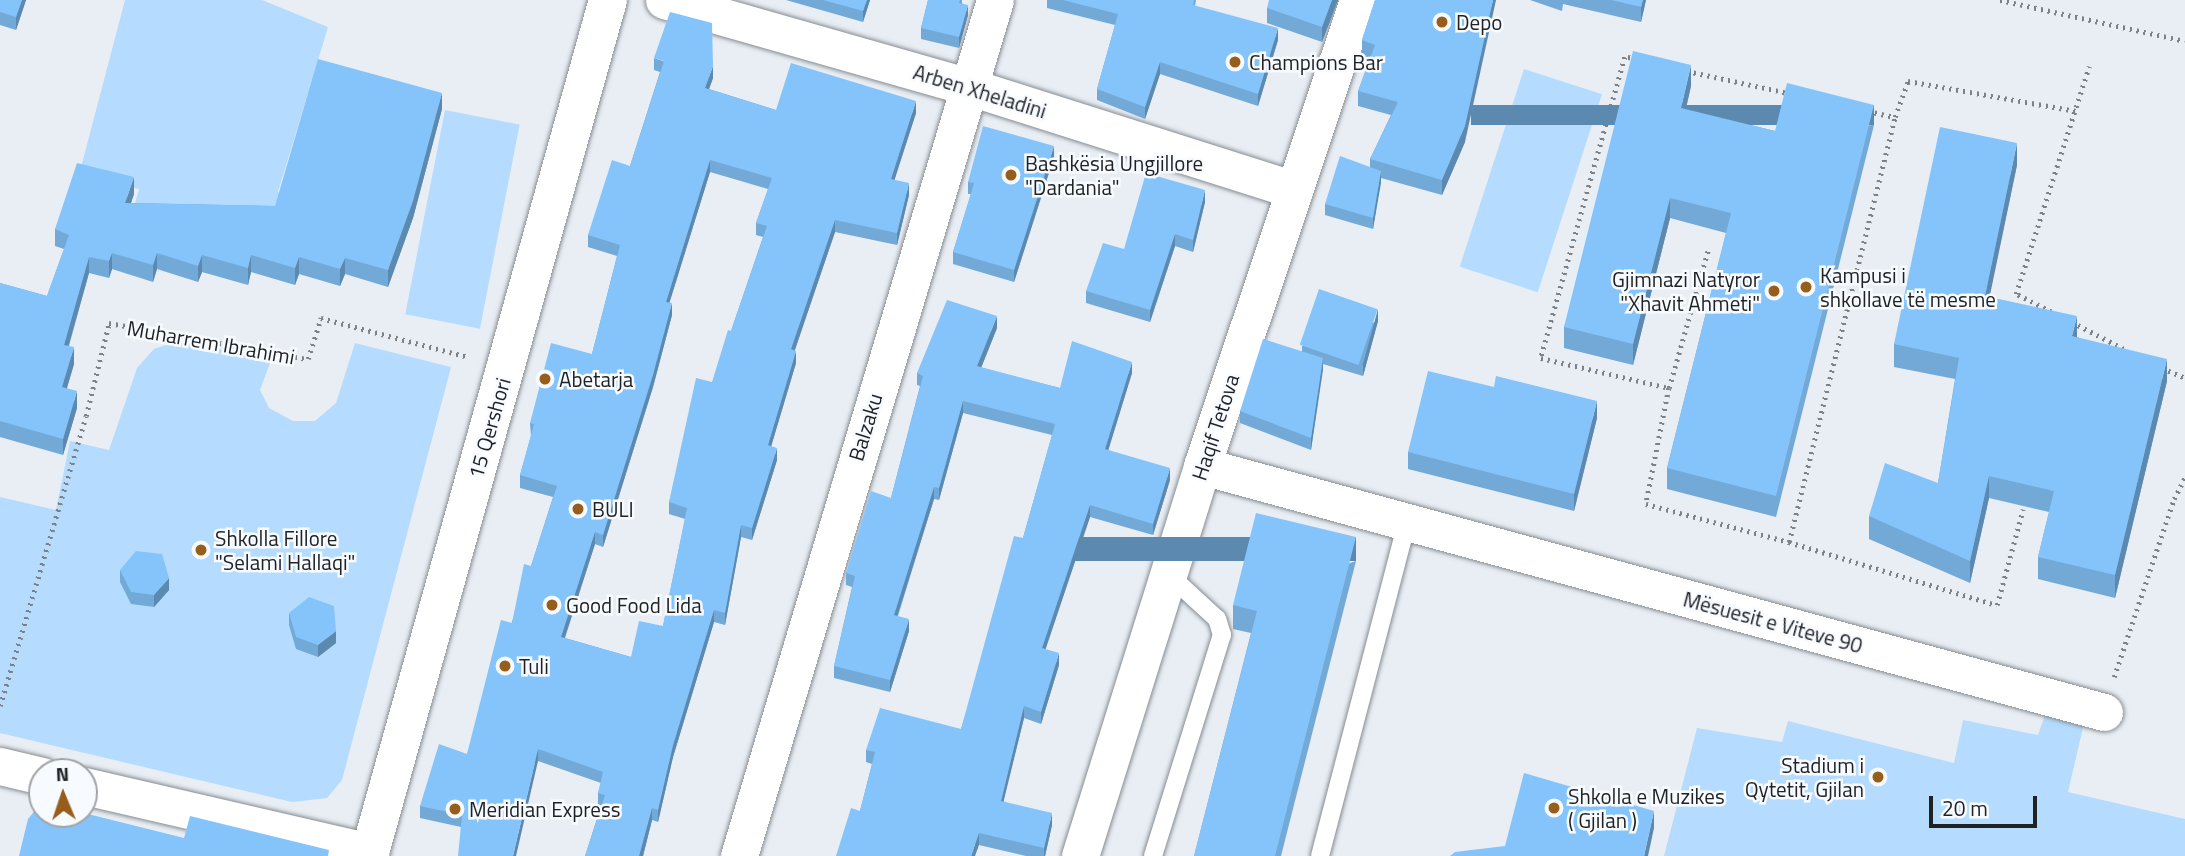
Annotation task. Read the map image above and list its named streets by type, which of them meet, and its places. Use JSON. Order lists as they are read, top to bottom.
{
  "streets": {
    "street": [
      "Arben Xheladini",
      "Balzaku",
      "Haqif Tetova",
      "15 Qershori",
      "Mësuesit e Viteve 90"
    ],
    "path": ["Muharrem Ibrahimi"]
  },
  "crossings": [
    ["Arben Xheladini", "Balzaku"],
    ["Arben Xheladini", "Haqif Tetova"],
    ["Muharrem Ibrahimi", "15 Qershori"],
    ["Haqif Tetova", "Mësuesit e Viteve 90"]
  ],
  "places": [
    "Depo",
    "Champions Bar",
    "Bashkësia Ungjillore \"Dardania\"",
    "Kampusi i shkollave të mesme",
    "Gjimnazi Natyror \"Xhavit Ahmeti\"",
    "Abetarja",
    "BULI",
    "Shkolla Fillore \"Selami Hallaqi\"",
    "Good Food Lida",
    "Tuli",
    "Stadium i Qytetit, Gjilan",
    "Shkolla e Muzikes ( Gjilan )",
    "Meridian Express"
  ],
  "scale_bar": "20 m",
  "north": "top"
}
